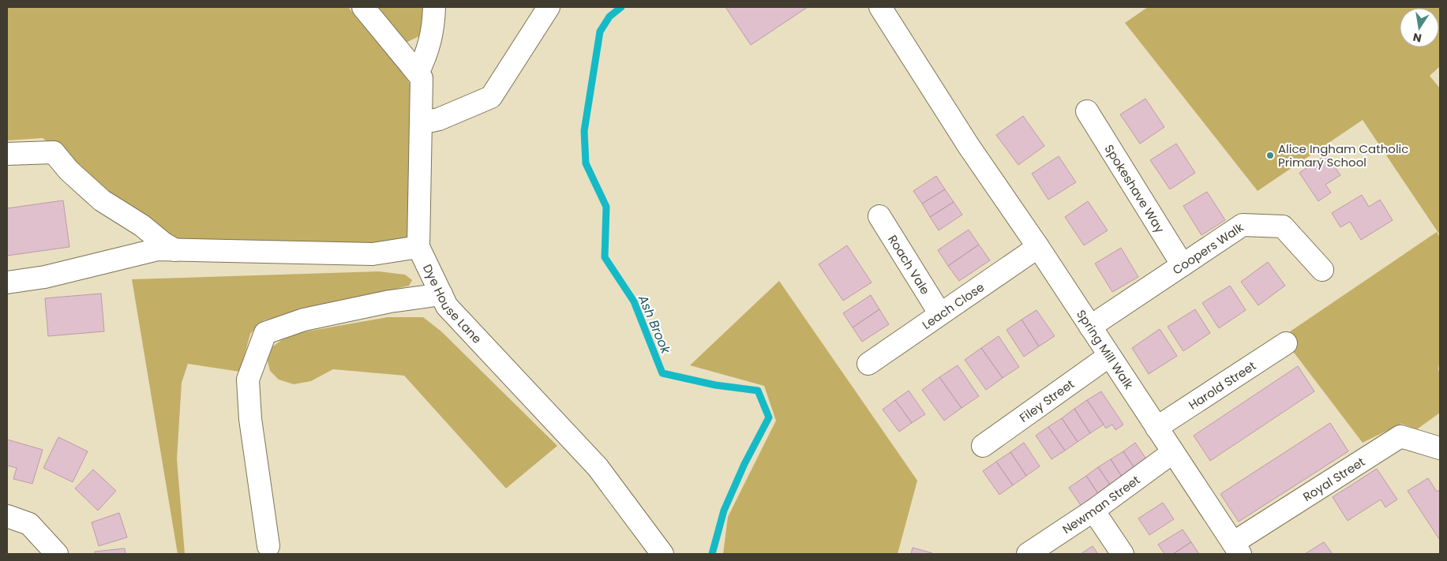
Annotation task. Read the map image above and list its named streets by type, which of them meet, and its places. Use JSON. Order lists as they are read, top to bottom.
{
  "streets": {
    "street": [
      "Spokeshave Way",
      "Coopers Walk",
      "Roach Vale",
      "Dye House Lane",
      "Leach Close",
      "Spring Mill Walk",
      "Harold Street",
      "Filey Street",
      "Royal Street",
      "Newman Street"
    ]
  },
  "crossings": [
    ["Spokeshave Way", "Coopers Walk"],
    ["Coopers Walk", "Spring Mill Walk"],
    ["Roach Vale", "Leach Close"],
    ["Leach Close", "Spring Mill Walk"],
    ["Spring Mill Walk", "Harold Street"],
    ["Spring Mill Walk", "Filey Street"],
    ["Spring Mill Walk", "Royal Street"],
    ["Spring Mill Walk", "Newman Street"]
  ],
  "water": ["Ash Brook"],
  "places": ["Alice Ingham Catholic Primary School"],
  "north": "bottom"
}
